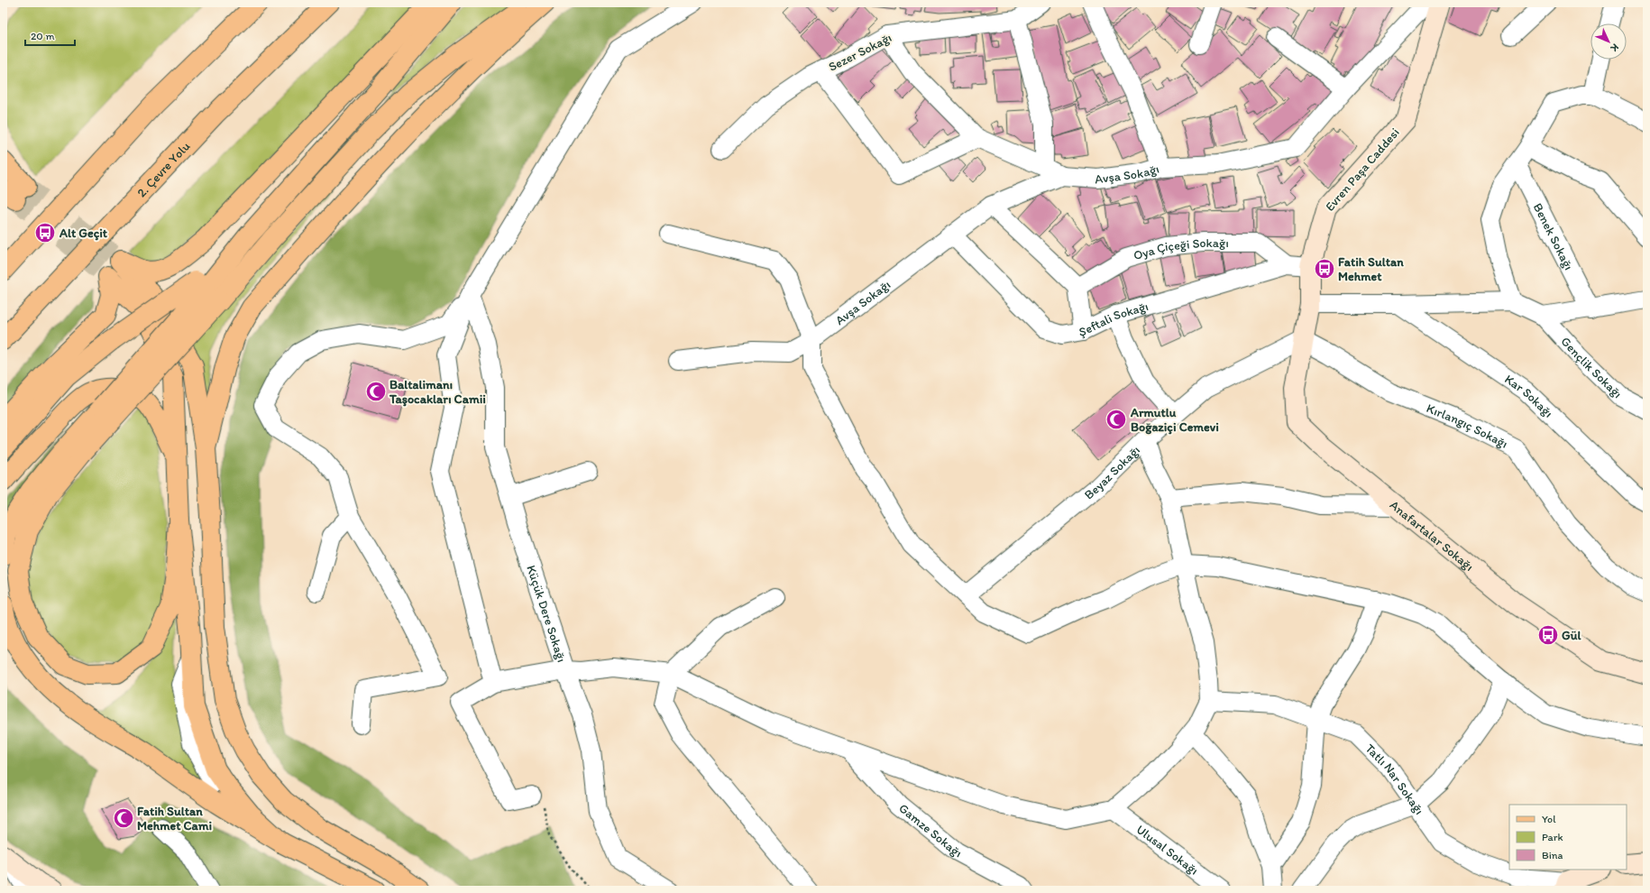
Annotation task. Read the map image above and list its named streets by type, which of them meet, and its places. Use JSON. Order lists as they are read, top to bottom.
{
  "streets": {
    "main road": ["2. Çevre Yolu", "Evren Paşa Caddesi", "Anafartalar Sokağı"],
    "street": [
      "Sezer Sokağı",
      "Avşa Sokağı",
      "Benek Sokağı",
      "Oya Çiçeği Sokağı",
      "Şeftali Sokağı",
      "Gençlik Sokağı",
      "Kar Sokağı",
      "Kırlangıç Sokağı",
      "Beyaz Sokağı",
      "Küçük Dere Sokağı",
      "Tatlı Nar Sokağı",
      "Gamze Sokağı",
      "Ulusal Sokağı"
    ]
  },
  "crossings": [
    ["Evren Paşa Caddesi", "Şeftali Sokağı"],
    ["Evren Paşa Caddesi", "Kırlangıç Sokağı"],
    ["Evren Paşa Caddesi", "Beyaz Sokağı"],
    ["Evren Paşa Caddesi", "Anafartalar Sokağı"],
    ["Avşa Sokağı", "Şeftali Sokağı"],
    ["Oya Çiçeği Sokağı", "Şeftali Sokağı"],
    ["Kırlangıç Sokağı", "Beyaz Sokağı"],
    ["Kırlangıç Sokağı", "Anafartalar Sokağı"],
    ["Beyaz Sokağı", "Anafartalar Sokağı"],
    ["Küçük Dere Sokağı", "Gamze Sokağı"],
    ["Küçük Dere Sokağı", "Ulusal Sokağı"]
  ],
  "places": {
    "bus stop": ["Alt Geçit", "Fatih Sultan Mehmet", "Gül"],
    "mosque": ["Baltalimanı Taşocakları Camii", "Armutlu Boğaziçi Cemevi", "Fatih Sultan Mehmet Cami"]
  },
  "legend": ["Yol", "Park", "Bina"],
  "scale_bar": "20 m",
  "north": "bottom right"
}
